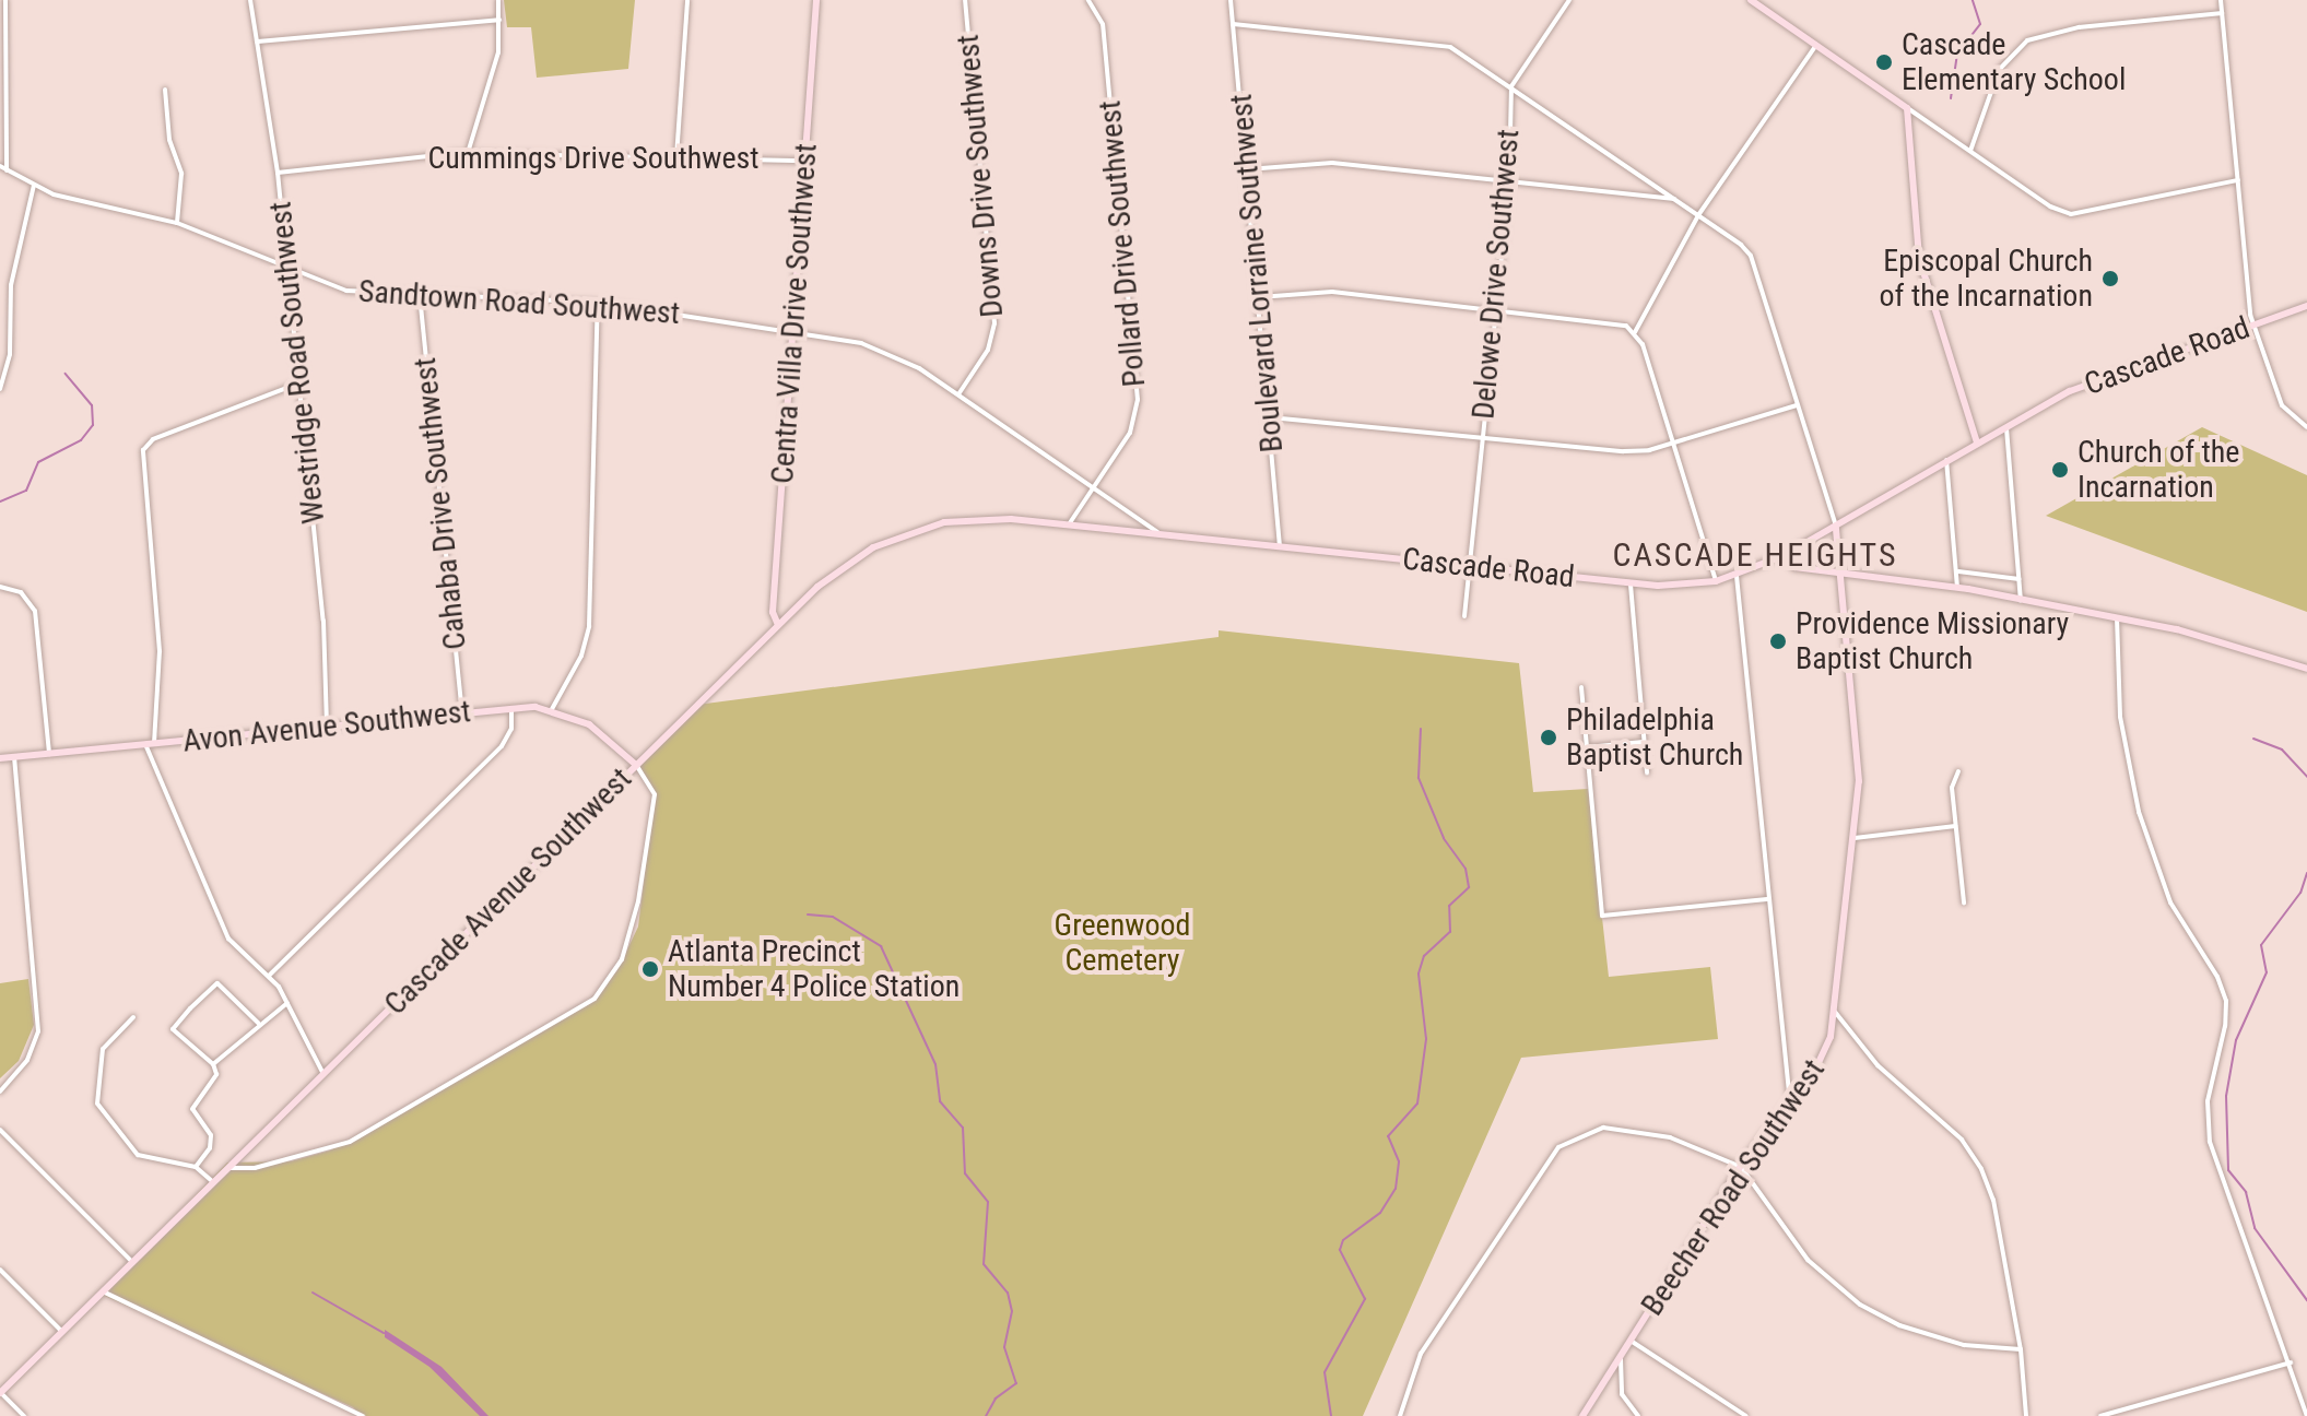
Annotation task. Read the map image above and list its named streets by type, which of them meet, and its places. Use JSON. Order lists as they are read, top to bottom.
{
  "streets": {
    "street": [
      "Cummings Drive Southwest",
      "Downs Drive Southwest",
      "Pollard Drive Southwest",
      "Boulevard Lorraine Southwest",
      "Delowe Drive Southwest",
      "Sandtown Road Southwest",
      "Centra Villa Drive Southwest",
      "Cascade Road",
      "Westridge Road Southwest",
      "Cahaba Drive Southwest",
      "Avon Avenue Southwest",
      "Cascade Avenue Southwest",
      "Beecher Road Southwest"
    ]
  },
  "crossings": [
    ["Cummings Drive Southwest", "Centra Villa Drive Southwest"],
    ["Cummings Drive Southwest", "Westridge Road Southwest"],
    ["Downs Drive Southwest", "Sandtown Road Southwest"],
    ["Pollard Drive Southwest", "Sandtown Road Southwest"],
    ["Pollard Drive Southwest", "Cascade Avenue Southwest"],
    ["Boulevard Lorraine Southwest", "Cascade Road"],
    ["Delowe Drive Southwest", "Cascade Road"],
    ["Sandtown Road Southwest", "Centra Villa Drive Southwest"],
    ["Sandtown Road Southwest", "Cascade Road"],
    ["Sandtown Road Southwest", "Westridge Road Southwest"],
    ["Sandtown Road Southwest", "Cahaba Drive Southwest"],
    ["Centra Villa Drive Southwest", "Cascade Avenue Southwest"],
    ["Cascade Road", "Cascade Avenue Southwest"],
    ["Cascade Road", "Beecher Road Southwest"],
    ["Westridge Road Southwest", "Avon Avenue Southwest"],
    ["Cahaba Drive Southwest", "Avon Avenue Southwest"],
    ["Avon Avenue Southwest", "Cascade Avenue Southwest"]
  ],
  "districts": ["CASCADE HEIGHTS"],
  "parks": ["Greenwood Cemetery"],
  "places": [
    "Cascade Elementary School",
    "Episcopal Church of the Incarnation",
    "Church of the Incarnation",
    "Providence Missionary Baptist Church",
    "Philadelphia Baptist Church",
    "Atlanta Precinct Number 4 Police Station"
  ]
}
